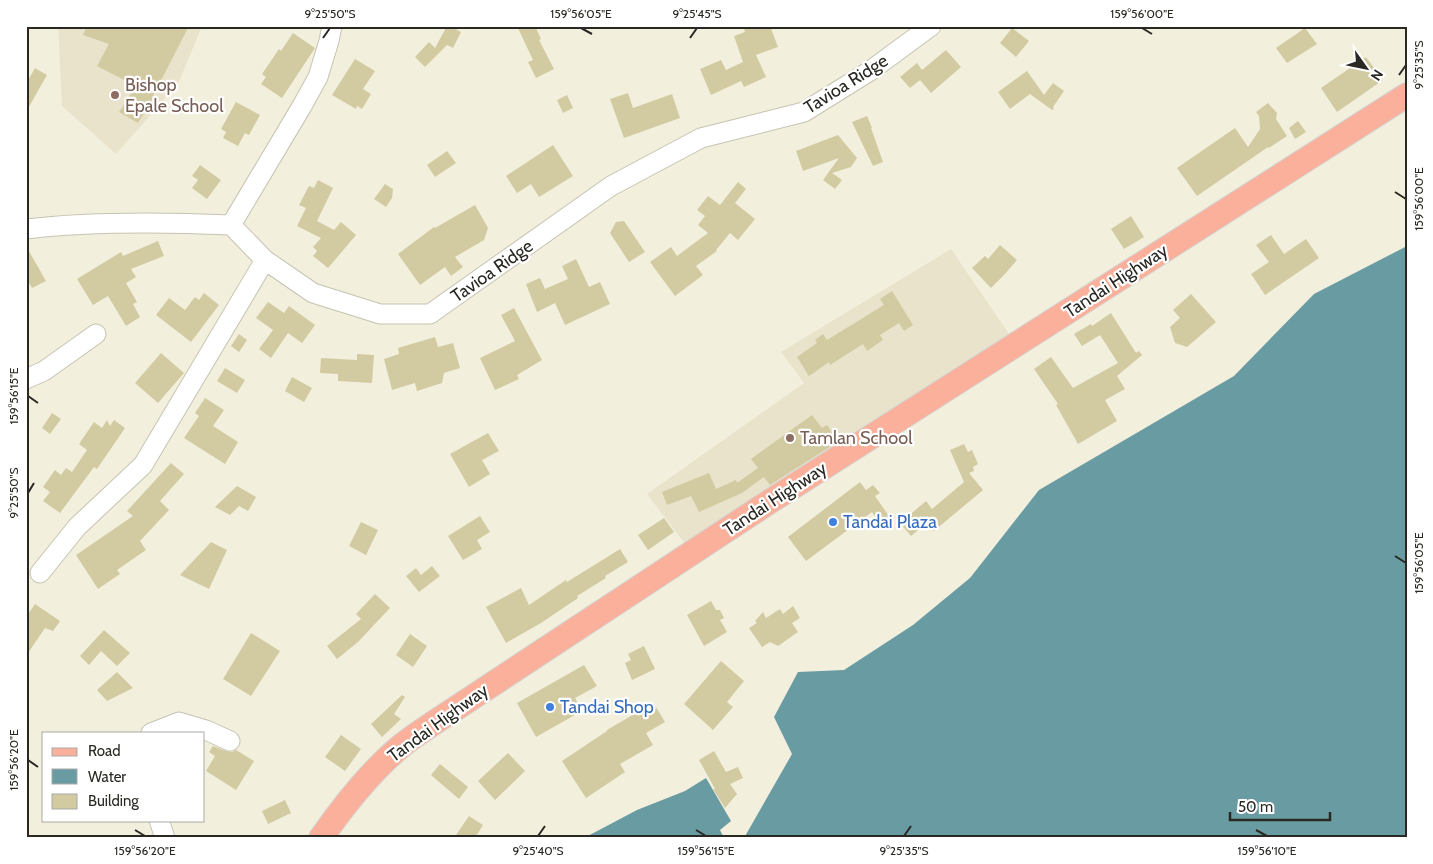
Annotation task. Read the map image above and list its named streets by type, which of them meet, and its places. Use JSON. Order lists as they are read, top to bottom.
{
  "streets": {
    "main road": ["Tandai Highway"],
    "street": ["Tavioa Ridge"]
  },
  "places": [
    "Bishop Epale School",
    "Tamlan School",
    "Tandai Plaza",
    "Tandai Shop"
  ],
  "legend": ["Road", "Water", "Building"],
  "scale_bar": "50 m",
  "north": "bottom right",
  "coordinates": [
    "9°25'50\"S",
    "159°56'05\"E",
    "9°25'45\"S",
    "159°56'00\"E",
    "9°25'35\"S",
    "159°56'15\"E",
    "159°56'20\"E",
    "9°25'40\"S",
    "159°56'10\"E"
  ]
}
